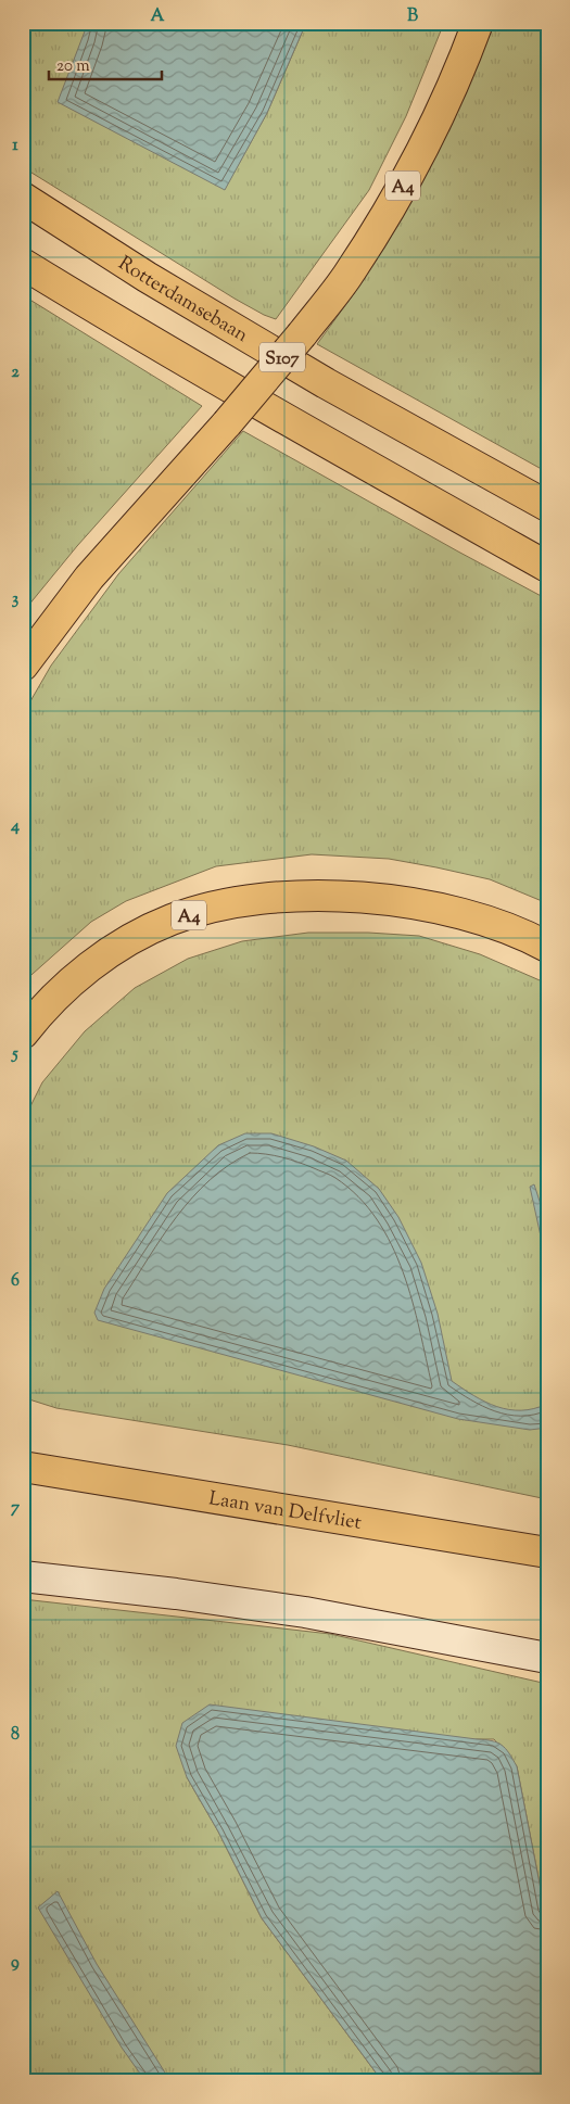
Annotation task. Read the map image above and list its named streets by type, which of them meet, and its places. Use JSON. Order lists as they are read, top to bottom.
{
  "streets": {
    "main road": [
      "A4",
      "Rotterdamsebaan",
      "S107",
      "Laan van Delfvliet"
    ]
  },
  "scale_bar": "20 m",
  "grid": {
    "columns": ["A", "B"],
    "rows": [
      "1",
      "2",
      "3",
      "4",
      "5",
      "6",
      "7",
      "8",
      "9"
    ]
  }
}
